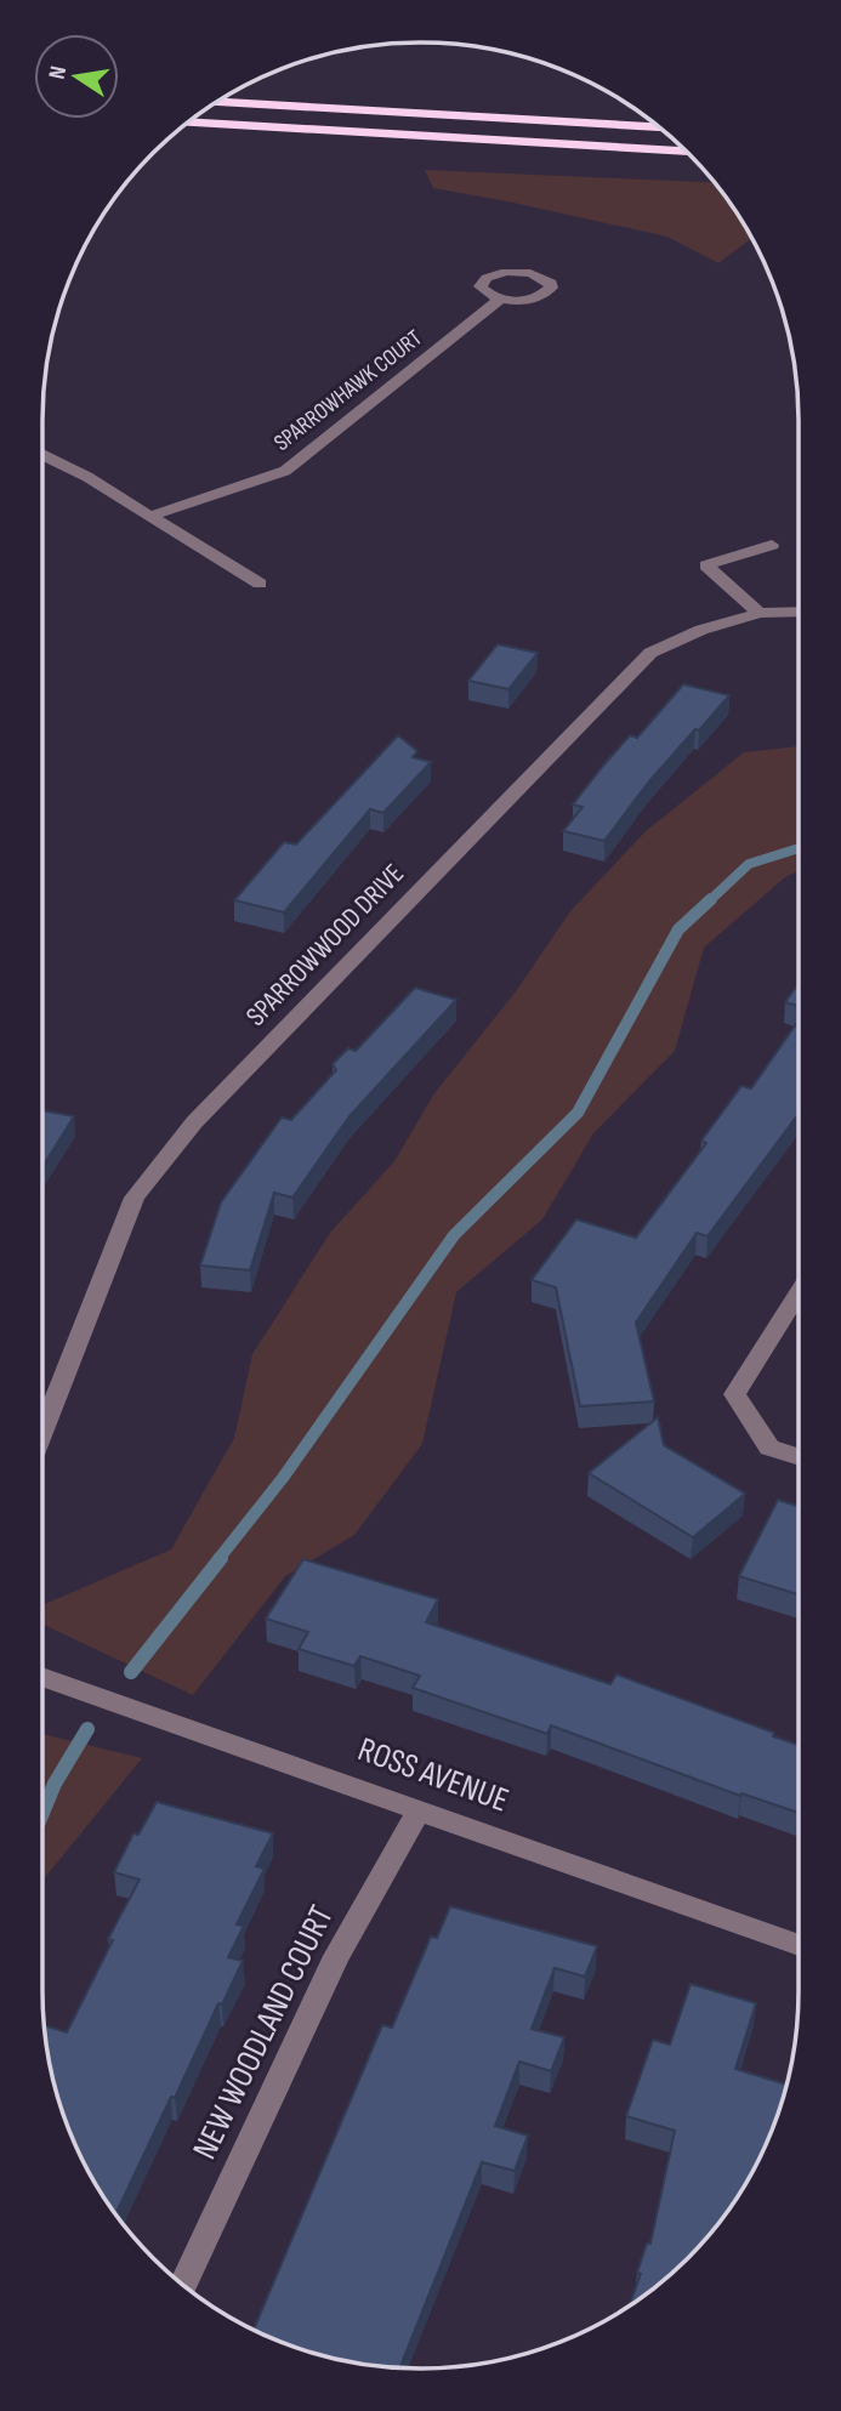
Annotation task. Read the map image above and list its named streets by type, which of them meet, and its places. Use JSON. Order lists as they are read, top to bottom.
{
  "streets": {
    "street": [
      "SPARROWHAWK COURT",
      "SPARROWWOOD DRIVE",
      "ROSS AVENUE",
      "NEW WOODLAND COURT"
    ]
  },
  "crossings": [
    ["ROSS AVENUE", "NEW WOODLAND COURT"]
  ],
  "north": "left"
}
